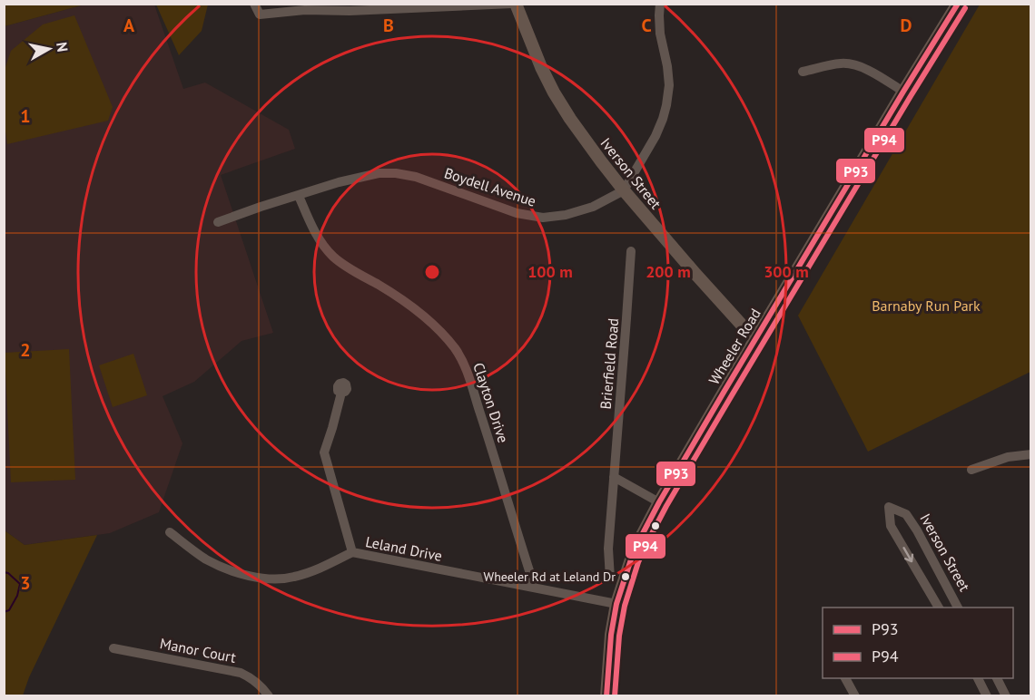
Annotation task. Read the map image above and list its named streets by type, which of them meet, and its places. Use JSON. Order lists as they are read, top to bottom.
{
  "streets": {
    "main road": ["Iverson Street", "Wheeler Road"],
    "street": [
      "Boydell Avenue",
      "Brierfield Road",
      "Clayton Drive",
      "Leland Drive",
      "Manor Court"
    ]
  },
  "crossings": [
    ["Iverson Street", "Boydell Avenue"],
    ["Iverson Street", "Wheeler Road"],
    ["Boydell Avenue", "Clayton Drive"],
    ["Wheeler Road", "Leland Drive"],
    ["Clayton Drive", "Leland Drive"]
  ],
  "parks": ["Barnaby Run Park"],
  "places": ["Wheeler Rd at Leland Dr"],
  "lines": ["transit line P93", "transit line P94"],
  "legend": ["P93", "P94"],
  "north": "right",
  "grid": {
    "columns": [
      "A",
      "B",
      "C",
      "D"
    ],
    "rows": ["1", "2", "3"]
  },
  "rings": ["100 m", "200 m", "300 m"]
}
